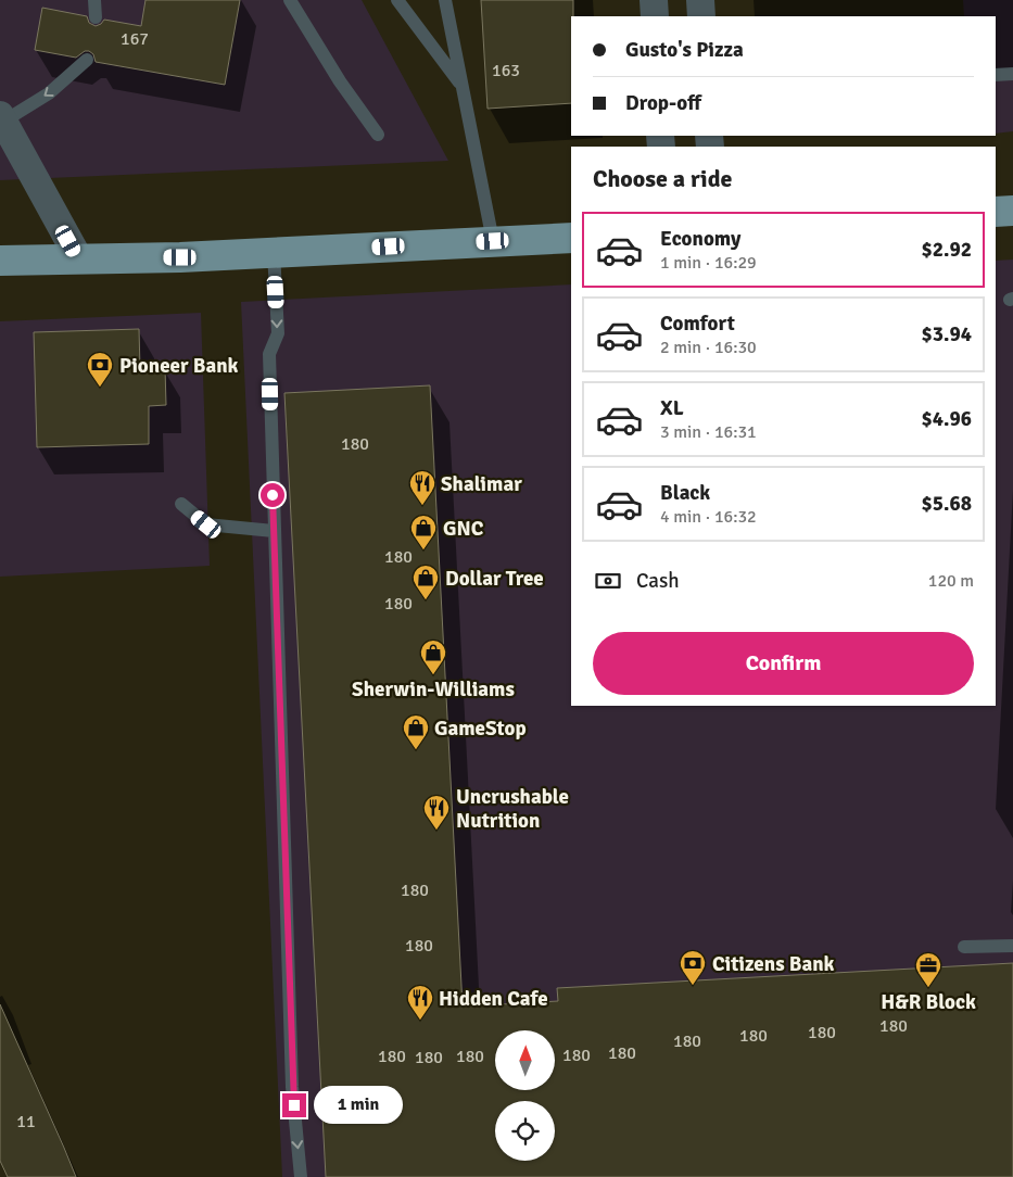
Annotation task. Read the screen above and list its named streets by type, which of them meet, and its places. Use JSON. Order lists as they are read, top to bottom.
{
  "places": {
    "bank": ["Pioneer Bank", "Citizens Bank"],
    "restaurant": ["Shalimar", "Uncrushable Nutrition", "Hidden Cafe"],
    "shop": [
      "GNC",
      "Dollar Tree",
      "Sherwin-Williams",
      "GameStop"
    ],
    "office": ["H&R Block"]
  },
  "house_numbers": [
    "167",
    "163",
    "180",
    "180",
    "180",
    "180",
    "180",
    "180",
    "180",
    "180",
    "180",
    "180",
    "180",
    "180",
    "180",
    "180",
    "11"
  ],
  "north": "top",
  "page": {
    "banner": ["Gusto's Pizza", "Drop-off"],
    "heading": "Choose a ride",
    "list": [
      {
        "name": "Economy",
        "note": "1 min · 16:29",
        "value": "$2.92"
      },
      {
        "name": "Comfort",
        "note": "2 min · 16:30",
        "value": "$3.94"
      },
      {
        "name": "XL",
        "note": "3 min · 16:31",
        "value": "$4.96"
      },
      {
        "name": "Black",
        "note": "4 min · 16:32",
        "value": "$5.68"
      }
    ],
    "pay": ["Cash", "120 m"],
    "buttons": "Confirm",
    "bubble": "1 min"
  }
}
